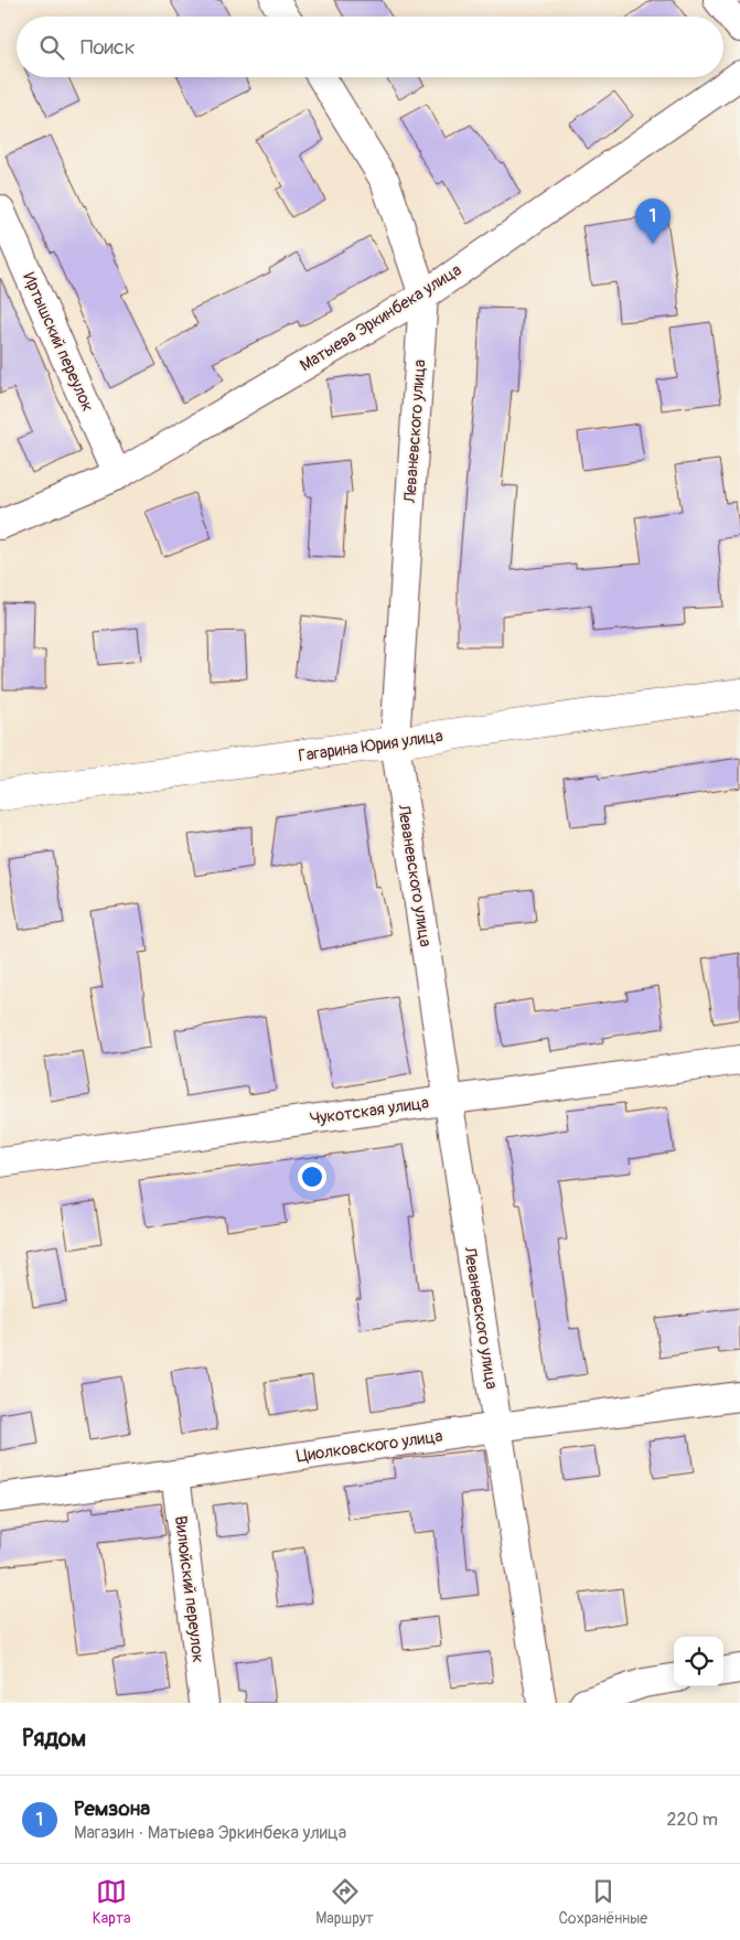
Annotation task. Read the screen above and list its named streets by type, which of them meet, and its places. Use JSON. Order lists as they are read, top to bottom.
{
  "streets": {
    "main road": ["Гагарина Юрия улица"],
    "street": [
      "Матыева Эркинбека улица",
      "Иртышский переулок",
      "Леваневского улица",
      "Чукотская улица",
      "Циолковского улица",
      "Вилюйский переулок"
    ]
  },
  "crossings": [
    ["Матыева Эркинбека улица", "Иртышский переулок"],
    ["Матыева Эркинбека улица", "Леваневского улица"],
    ["Леваневского улица", "Гагарина Юрия улица"],
    ["Леваневского улица", "Чукотская улица"],
    ["Леваневского улица", "Циолковского улица"],
    ["Циолковского улица", "Вилюйский переулок"]
  ],
  "page": {
    "search": "Поиск",
    "pins": "1",
    "heading": "Рядом",
    "list": [
      {
        "mark": "1",
        "name": "Ремзона",
        "note": "Магазин · Матыева Эркинбека улица",
        "value": "220 m"
      }
    ],
    "nav": ["Карта", "Маршрут", "Сохранённые"]
  }
}
